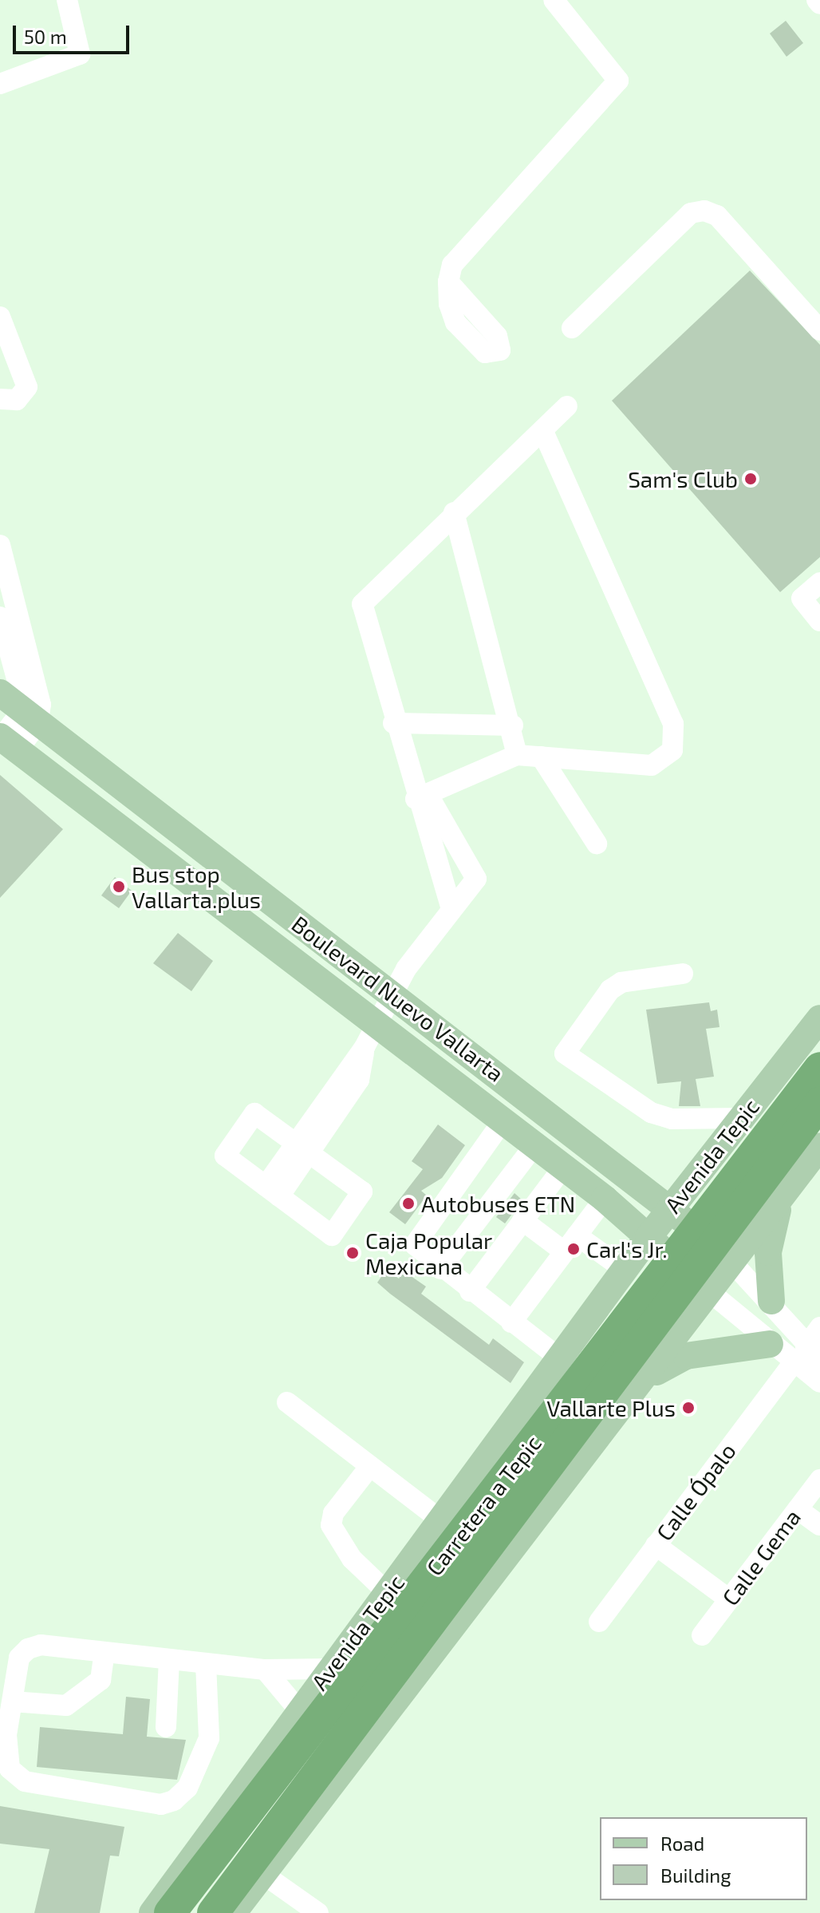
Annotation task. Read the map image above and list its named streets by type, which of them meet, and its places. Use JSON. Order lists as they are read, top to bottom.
{
  "streets": {
    "highway": ["Carretera a Tepic"],
    "main road": ["Boulevard Nuevo Vallarta", "Avenida Tepic"],
    "street": ["Calle Ópalo", "Calle Gema"]
  },
  "crossings": [
    ["Boulevard Nuevo Vallarta", "Avenida Tepic"]
  ],
  "places": [
    "Sam's Club",
    "Bus stop Vallarta.plus",
    "Autobuses ETN",
    "Carl's Jr.",
    "Caja Popular Mexicana",
    "Vallarte Plus"
  ],
  "legend": ["Road", "Building"],
  "scale_bar": "50 m"
}
